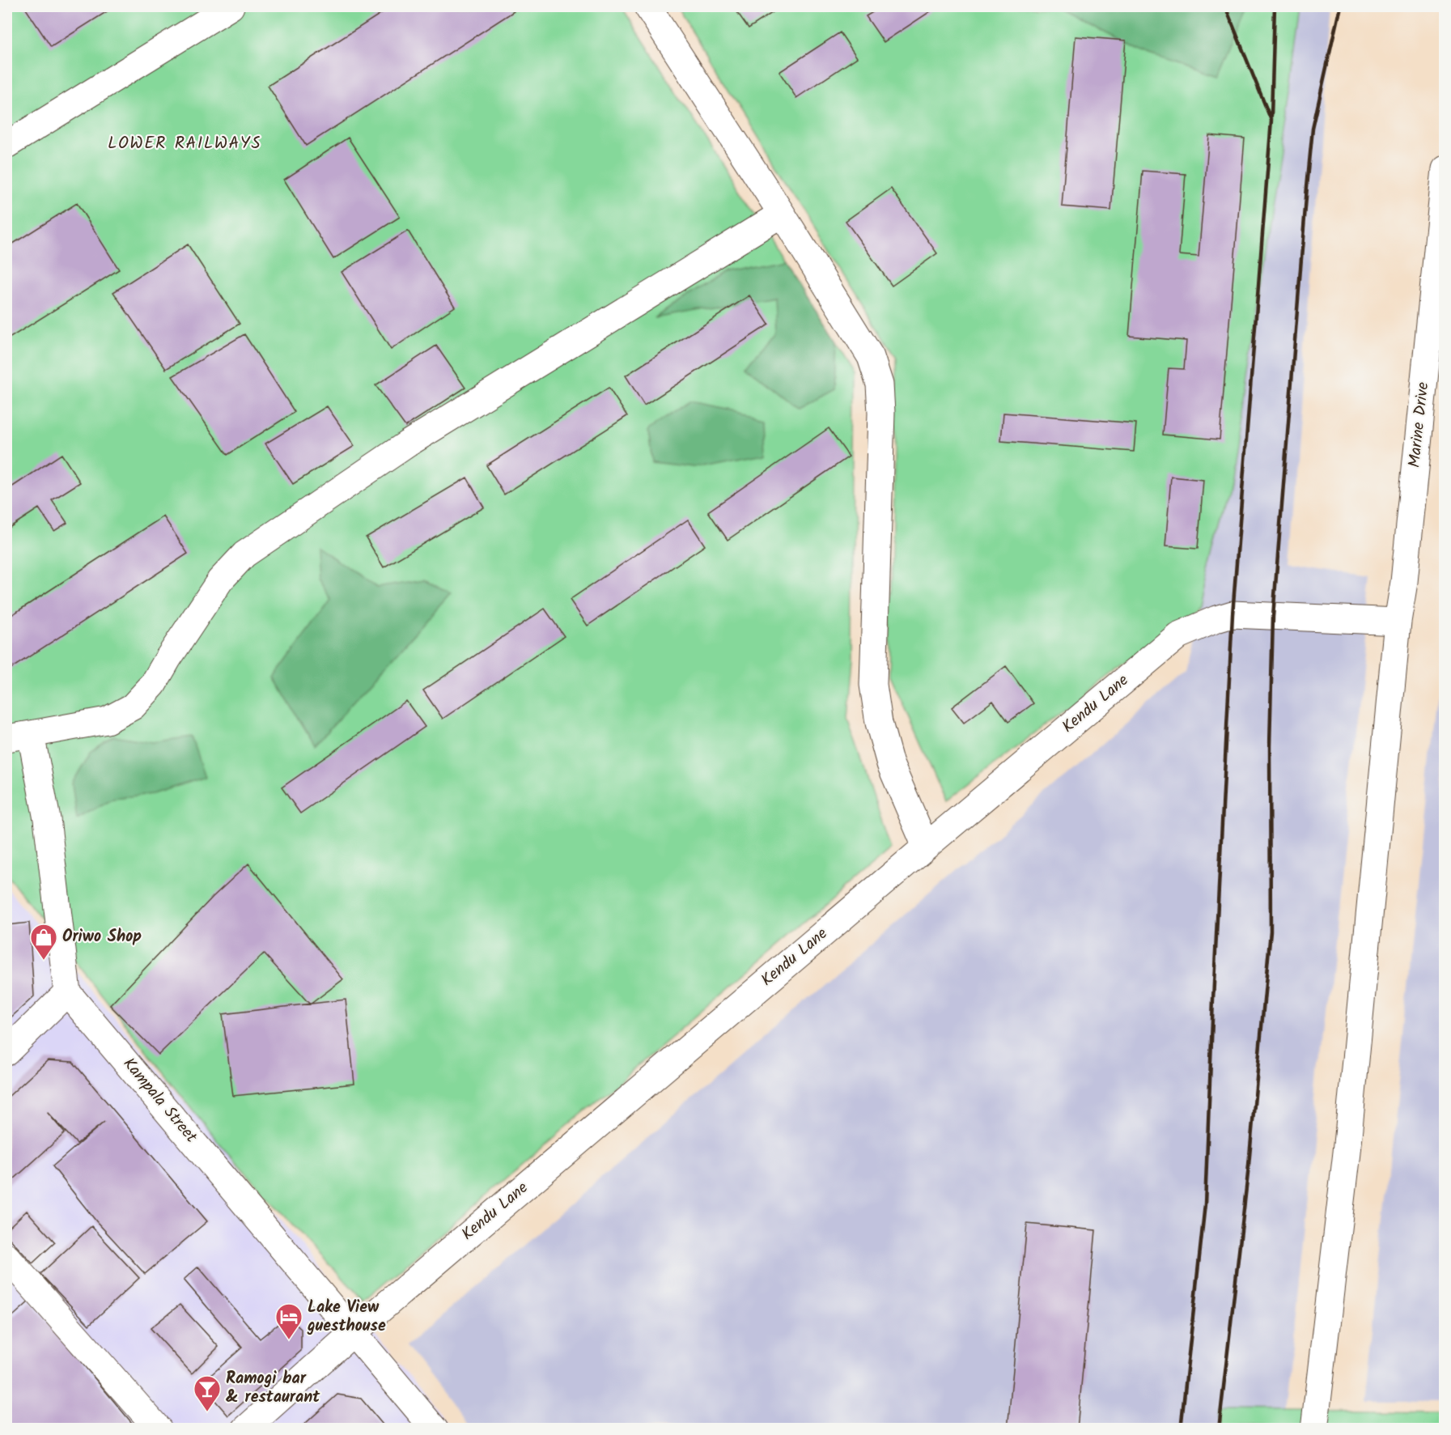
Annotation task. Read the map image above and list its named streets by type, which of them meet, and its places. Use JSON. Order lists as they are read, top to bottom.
{
  "streets": {
    "street": ["Marine Drive", "Kendu Lane", "Kampala Street"]
  },
  "crossings": [
    ["Marine Drive", "Kendu Lane"],
    ["Kendu Lane", "Kampala Street"]
  ],
  "districts": ["LOWER RAILWAYS"],
  "places": {
    "shop": ["Oriwo Shop"],
    "hotel": ["Lake View guesthouse"],
    "bar": ["Ramogi bar & restaurant"]
  }
}
